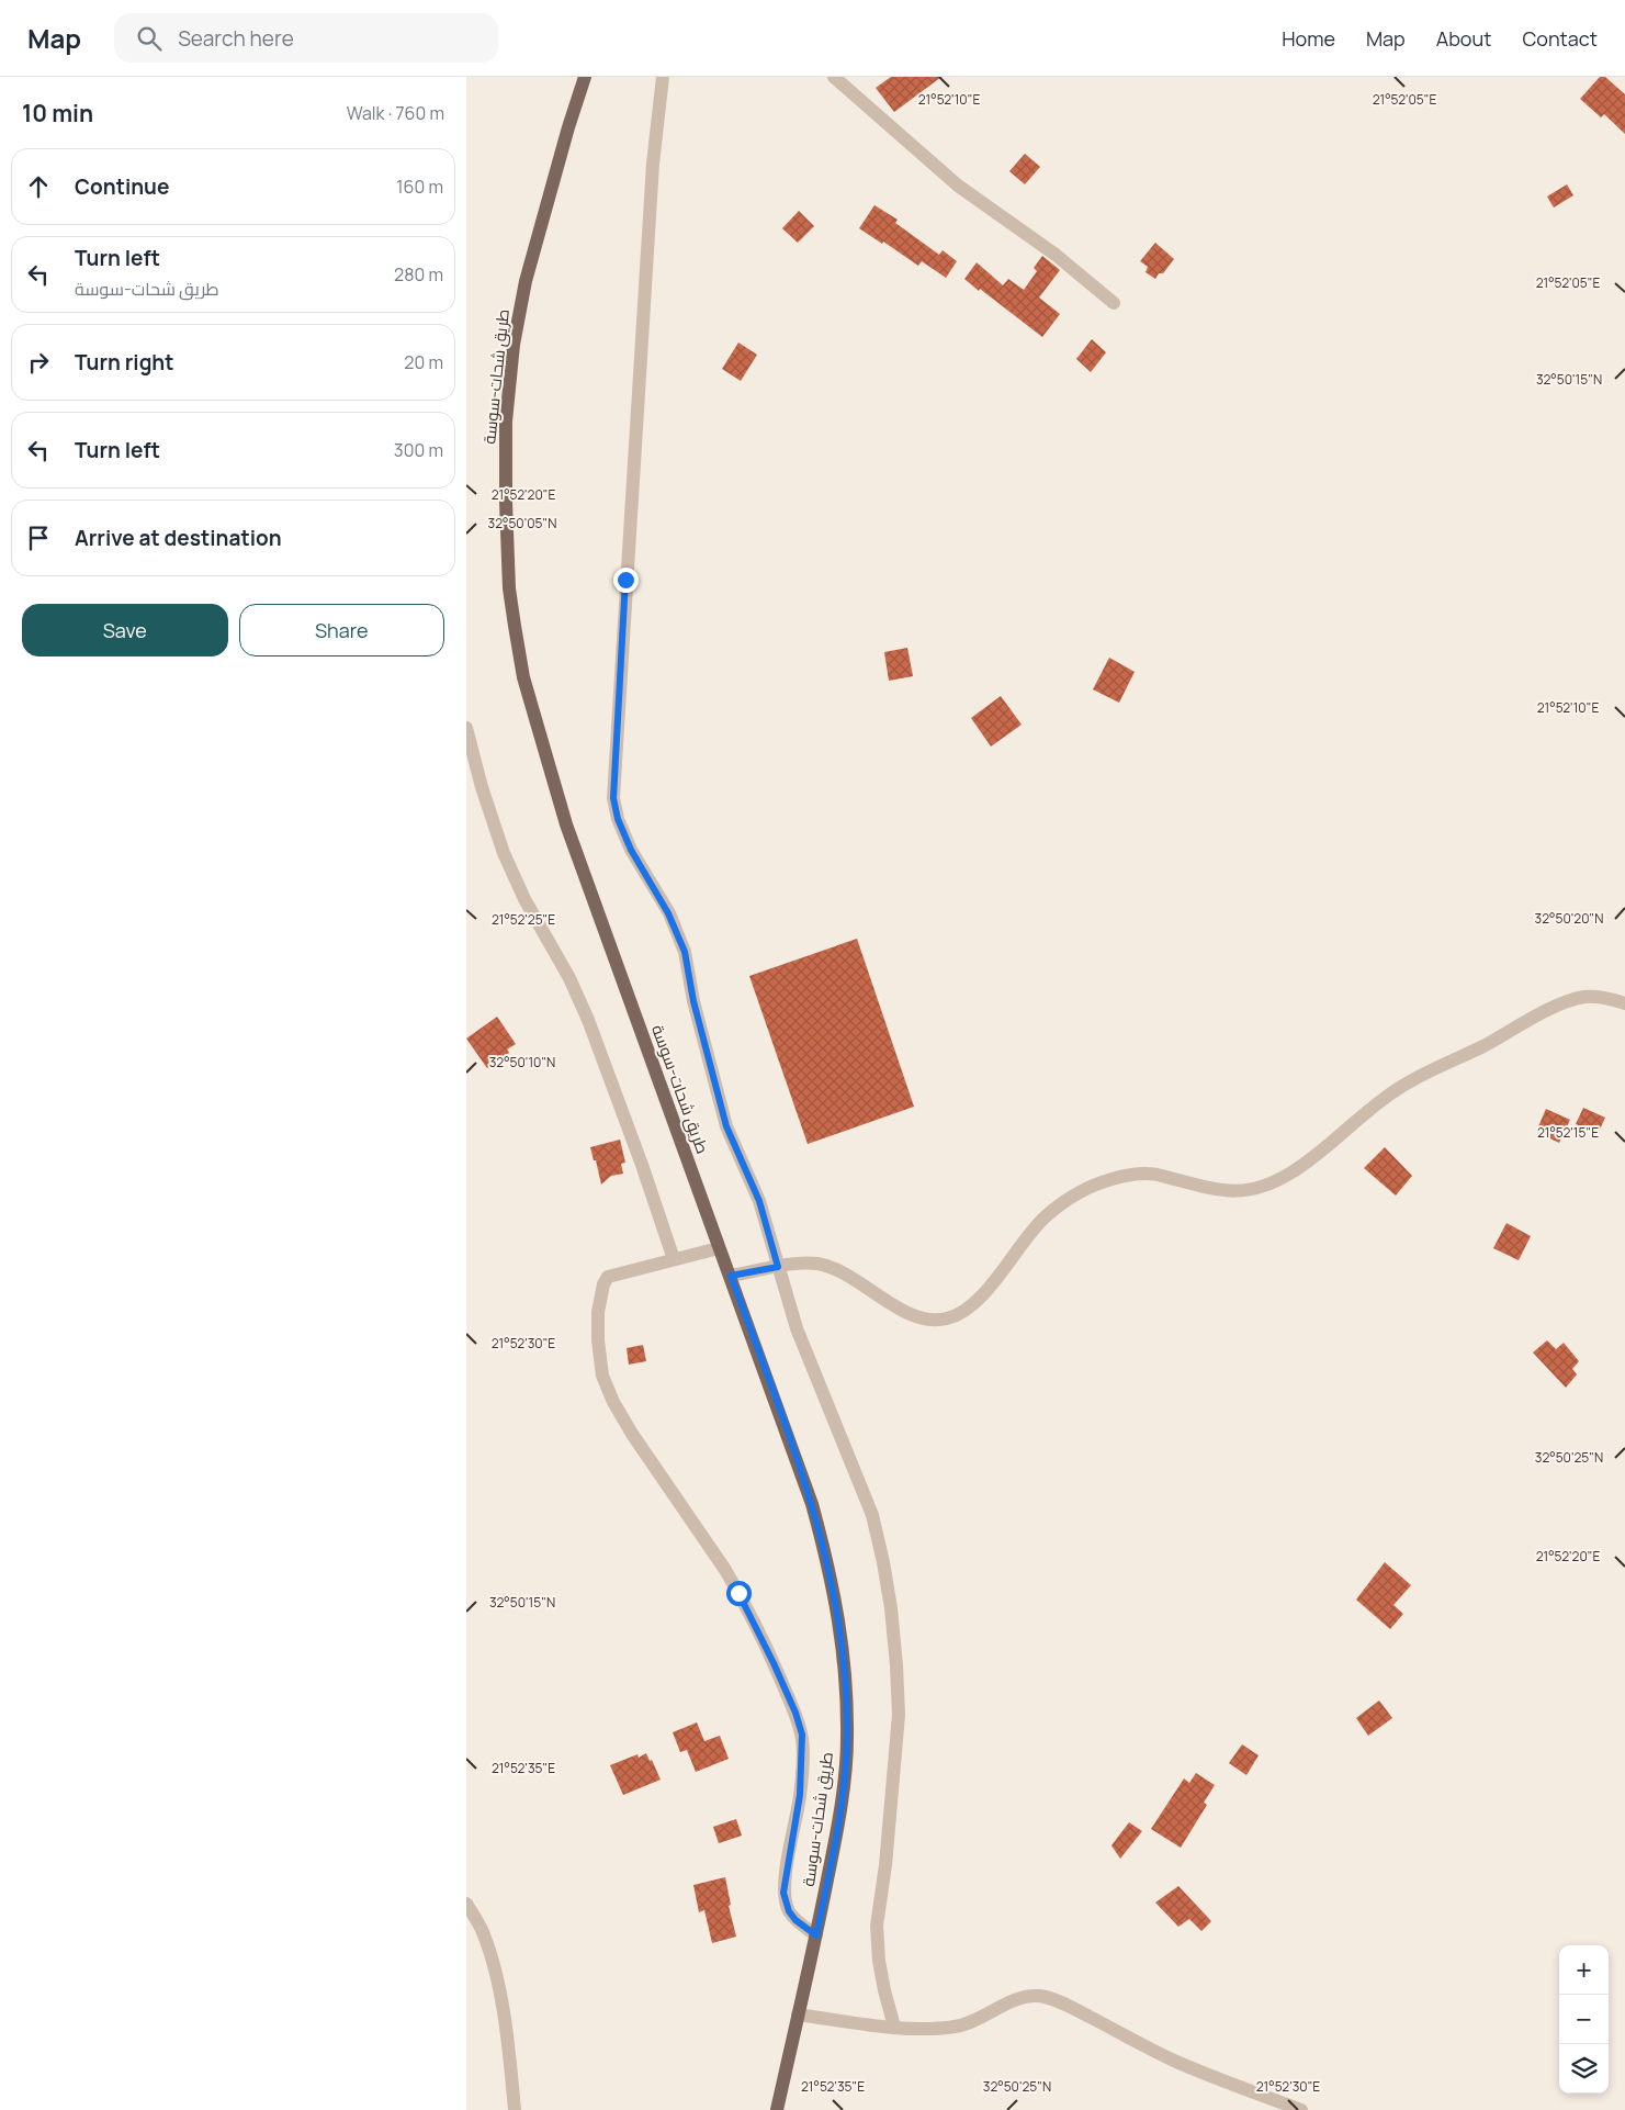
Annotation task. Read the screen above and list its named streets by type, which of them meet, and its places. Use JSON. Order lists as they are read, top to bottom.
{
  "streets": {
    "main road": ["طريق شحات-سوسة"]
  },
  "page": {
    "header": "Map",
    "search": "Search here",
    "nav": [
      "Home",
      "Map",
      "About",
      "Contact"
    ],
    "heading": ["10 min", "Walk · 760 m"],
    "list": [
      ["Continue", "160 m"],
      ["Turn left", "طريق شحات-سوسة", "280 m"],
      ["Turn right", "20 m"],
      ["Turn left", "300 m"],
      "Arrive at destination"
    ],
    "buttons": ["Save", "Share"],
    "map_buttons": ["+", "−"]
  },
  "coordinates": [
    "21°52'05\"E",
    "21°52'10\"E",
    "32°50'15\"N",
    "21°52'20\"E",
    "32°50'05\"N",
    "32°50'20\"N",
    "21°52'25\"E",
    "32°50'10\"N",
    "21°52'15\"E",
    "21°52'30\"E",
    "32°50'25\"N",
    "21°52'35\"E"
  ]
}
